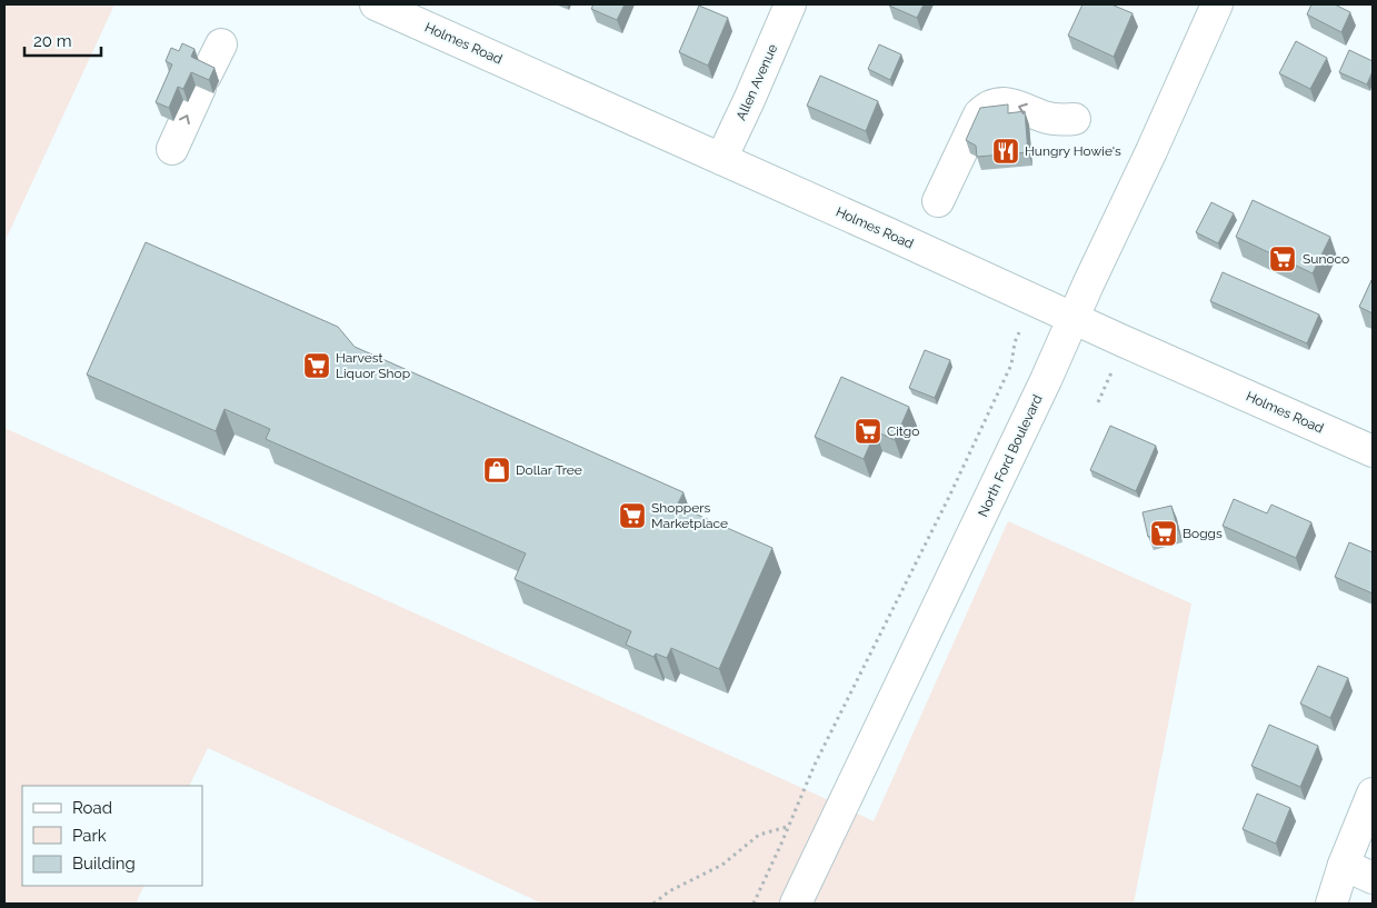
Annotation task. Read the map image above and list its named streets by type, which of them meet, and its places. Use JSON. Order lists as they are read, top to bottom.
{
  "streets": {
    "main road": ["Holmes Road", "Allen Avenue", "North Ford Boulevard"]
  },
  "crossings": [
    ["Holmes Road", "Allen Avenue"],
    ["Holmes Road", "North Ford Boulevard"]
  ],
  "places": {
    "restaurant": ["Hungry Howie's"],
    "supermarket": [
      "Sunoco",
      "Harvest Liquor Shop",
      "Citgo",
      "Shoppers Marketplace",
      "Boggs"
    ],
    "shop": ["Dollar Tree"]
  },
  "legend": ["Road", "Park", "Building"],
  "scale_bar": "20 m"
}
